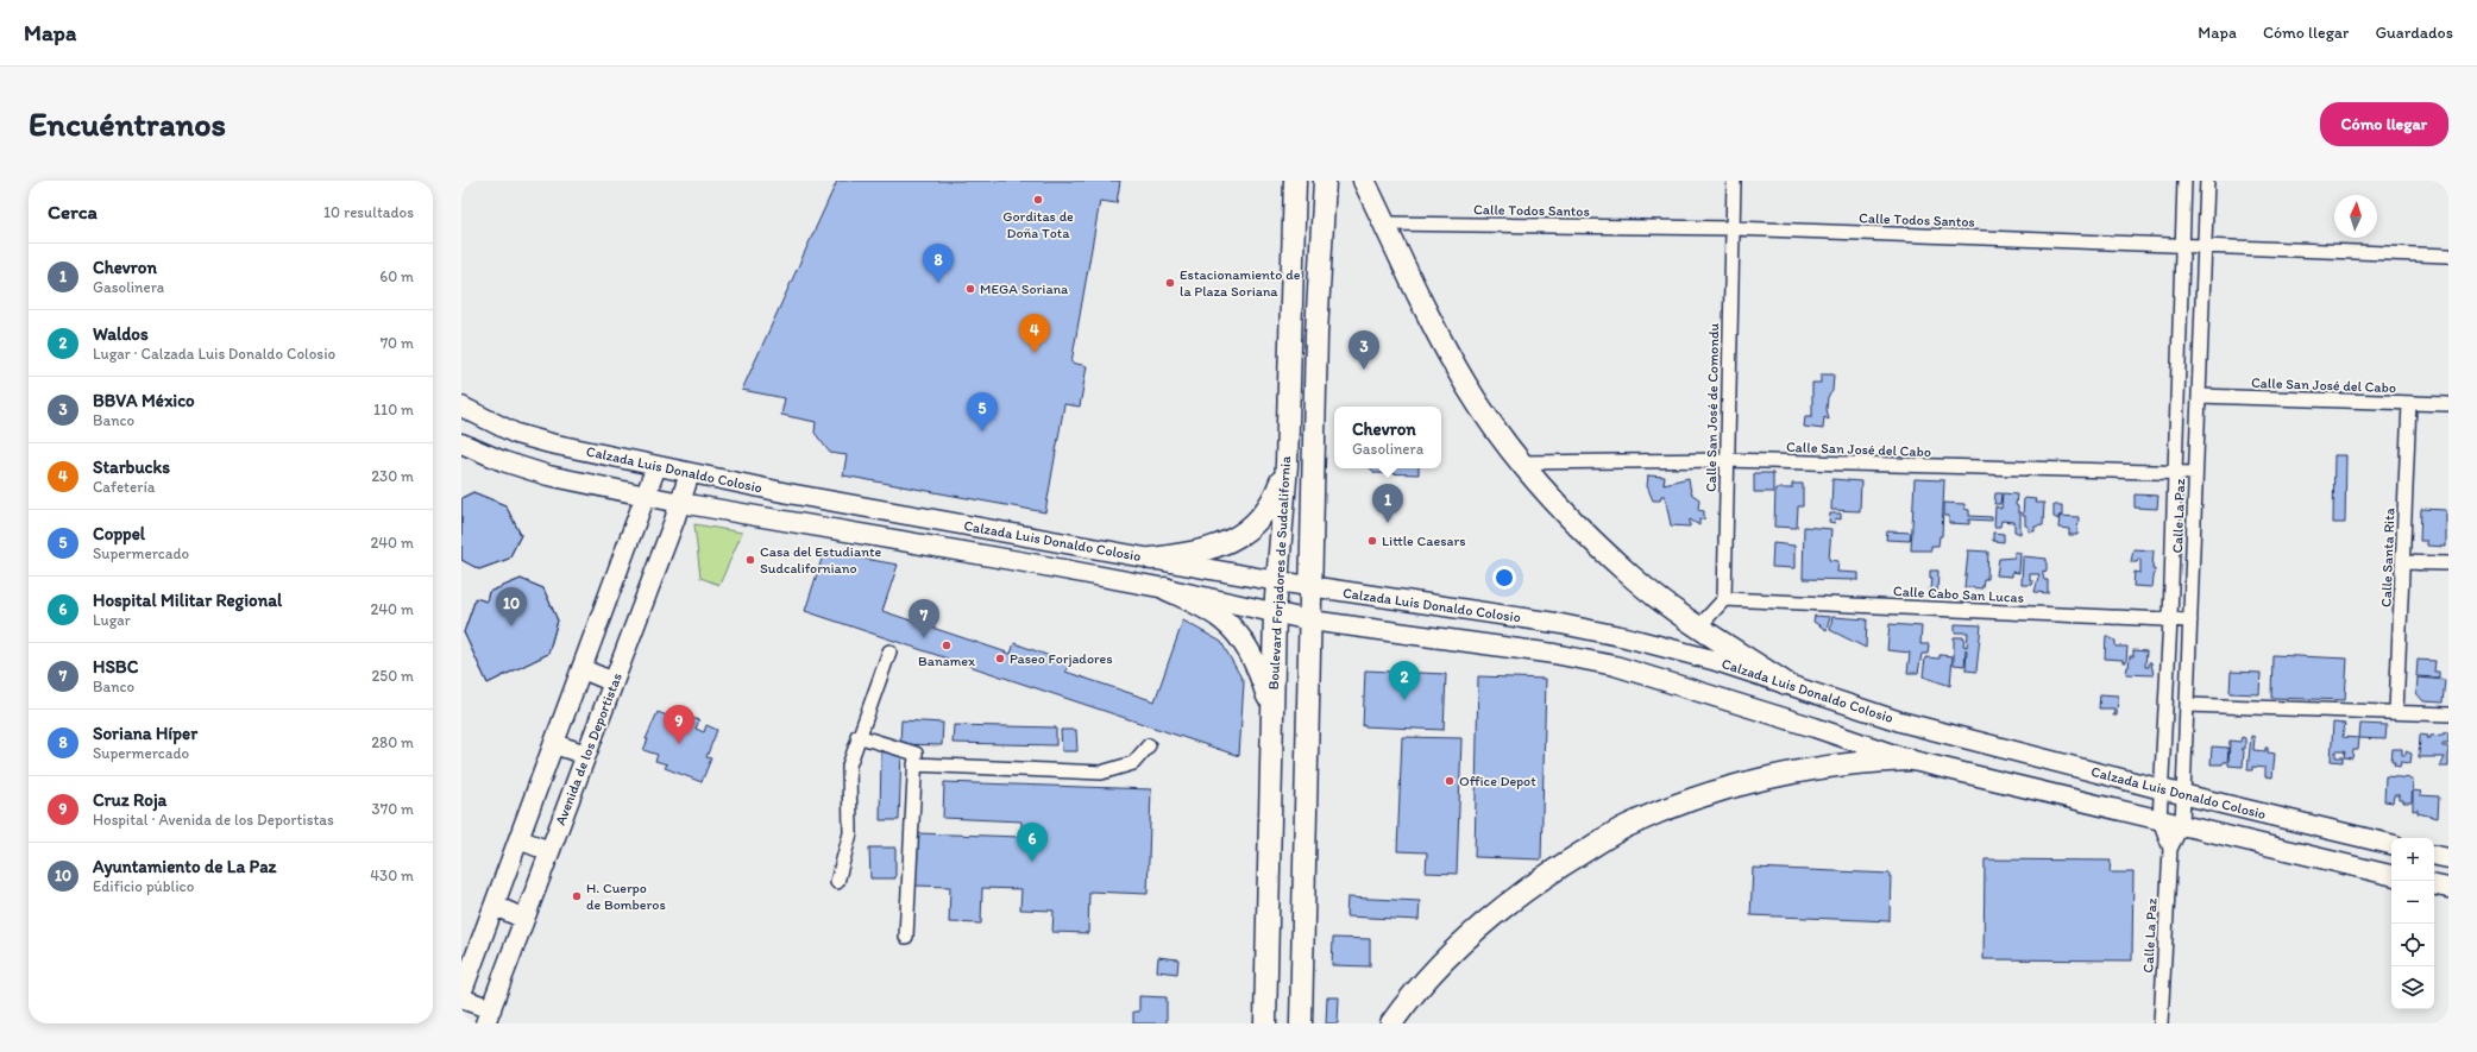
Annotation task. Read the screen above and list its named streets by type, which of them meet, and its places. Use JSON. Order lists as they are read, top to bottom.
{
  "streets": {
    "main road": ["Calzada Luis Donaldo Colosio", "Boulevard Forjadores de Sudcalifornia", "Avenida de los Deportistas"],
    "street": [
      "Calle Todos Santos",
      "Calle San José del Cabo",
      "Calle San José de Comondu",
      "Calle La Paz",
      "Calle Santa Rita",
      "Calle Cabo San Lucas"
    ]
  },
  "crossings": [
    ["Calle Todos Santos", "Calle San José de Comondu"],
    ["Calle Todos Santos", "Calle La Paz"],
    ["Calle San José del Cabo", "Calle San José de Comondu"],
    ["Calle San José del Cabo", "Calle La Paz"],
    ["Calle San José del Cabo", "Calle Santa Rita"],
    ["Calle San José de Comondu", "Calle Cabo San Lucas"],
    ["Calzada Luis Donaldo Colosio", "Calle La Paz"],
    ["Calzada Luis Donaldo Colosio", "Boulevard Forjadores de Sudcalifornia"],
    ["Calzada Luis Donaldo Colosio", "Avenida de los Deportistas"],
    ["Calle La Paz", "Calle Cabo San Lucas"]
  ],
  "places": [
    "Gorditas de Doña Tota",
    "Estacionamiento de la Plaza Soriana",
    "MEGA Soriana",
    "Little Caesars",
    "Casa del Estudiante Sudcaliforniano",
    "Banamex",
    "Paseo Forjadores",
    "Office Depot",
    "H. Cuerpo de Bomberos"
  ],
  "north": "top",
  "page": {
    "header": "Mapa",
    "nav": ["Mapa", "Cómo llegar", "Guardados"],
    "buttons": "Cómo llegar",
    "title": "Encuéntranos",
    "heading": ["Cerca", "10 resultados"],
    "list": [
      {
        "mark": "1",
        "name": "Chevron",
        "note": "Gasolinera",
        "value": "60 m"
      },
      {
        "mark": "2",
        "name": "Waldos",
        "note": "Lugar · Calzada Luis Donaldo Colosio",
        "value": "70 m"
      },
      {
        "mark": "3",
        "name": "BBVA México",
        "note": "Banco",
        "value": "110 m"
      },
      {
        "mark": "4",
        "name": "Starbucks",
        "note": "Cafetería",
        "value": "230 m"
      },
      {
        "mark": "5",
        "name": "Coppel",
        "note": "Supermercado",
        "value": "240 m"
      },
      {
        "mark": "6",
        "name": "Hospital Militar Regional",
        "note": "Lugar",
        "value": "240 m"
      },
      {
        "mark": "7",
        "name": "HSBC",
        "note": "Banco",
        "value": "250 m"
      },
      {
        "mark": "8",
        "name": "Soriana Híper",
        "note": "Supermercado",
        "value": "280 m"
      },
      {
        "mark": "9",
        "name": "Cruz Roja",
        "note": "Hospital · Avenida de los Deportistas",
        "value": "370 m"
      },
      {
        "mark": "10",
        "name": "Ayuntamiento de La Paz",
        "note": "Edificio público",
        "value": "430 m"
      }
    ],
    "pins": [
      "8",
      "4",
      "3",
      "5",
      "1",
      "10",
      "7",
      "2",
      "9",
      "6"
    ],
    "popup": ["Chevron", "Gasolinera"],
    "map_buttons": ["+", "−"]
  }
}
